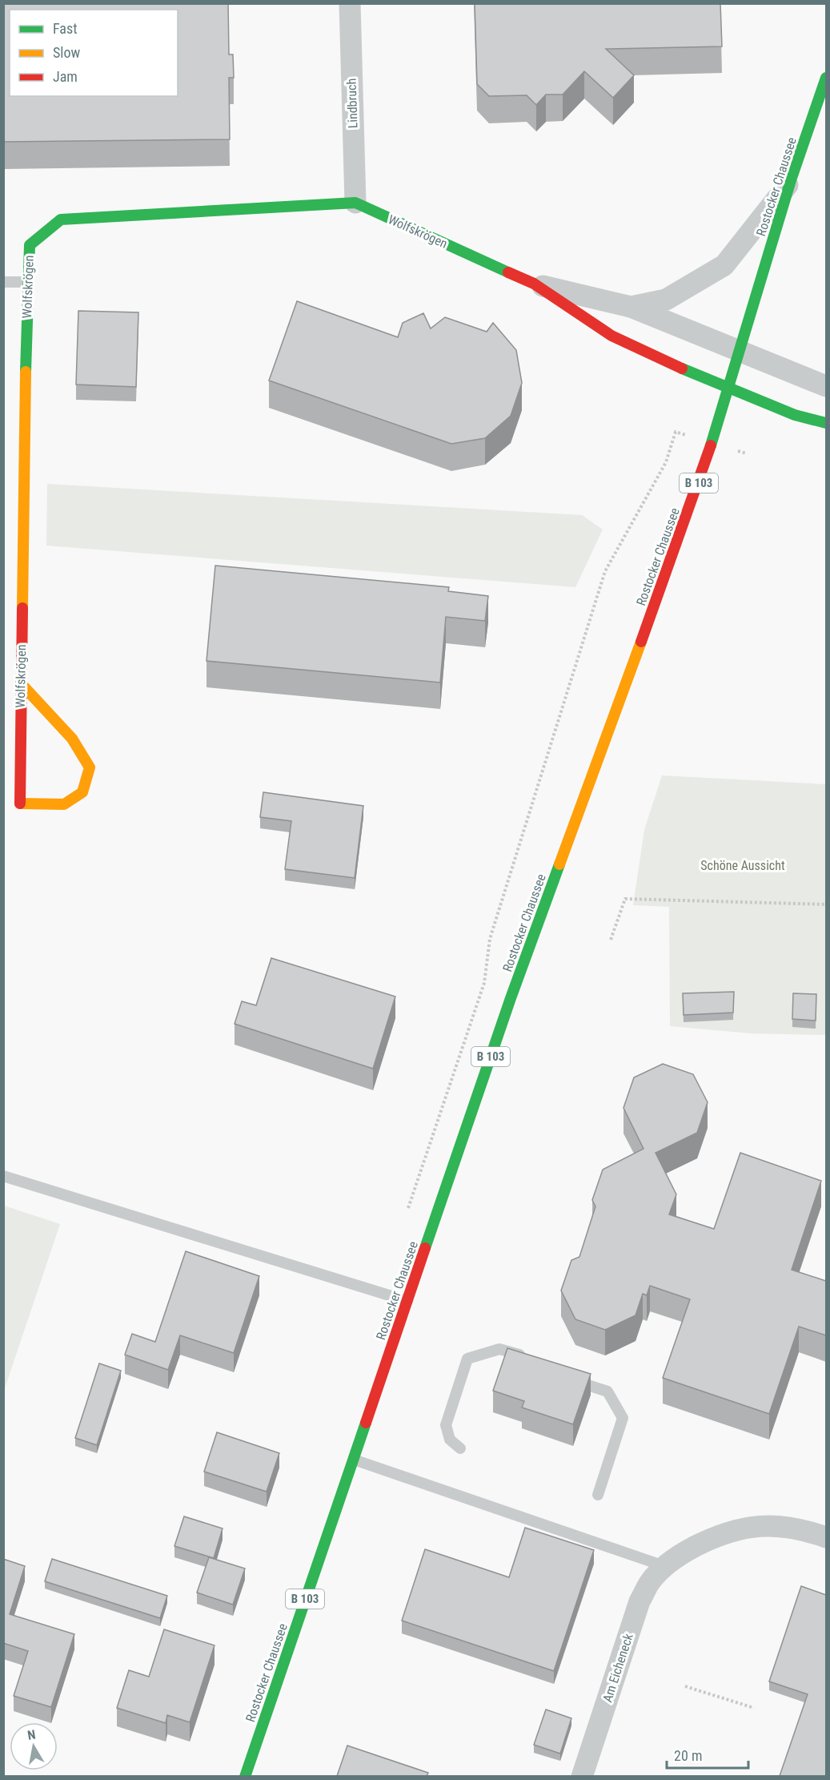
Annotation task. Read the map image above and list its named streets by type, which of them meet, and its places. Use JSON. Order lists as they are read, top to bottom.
{
  "streets": {
    "main road": ["Rostocker Chaussee", "Wolfskrögen", "B 103"],
    "street": ["Lindbruch", "Am Eicheneck"]
  },
  "crossings": [
    ["Lindbruch", "Wolfskrögen"],
    ["Rostocker Chaussee", "Wolfskrögen"]
  ],
  "parks": ["Schöne Aussicht"],
  "legend": ["Fast", "Slow", "Jam"],
  "scale_bar": "20 m",
  "north": "top"
}
